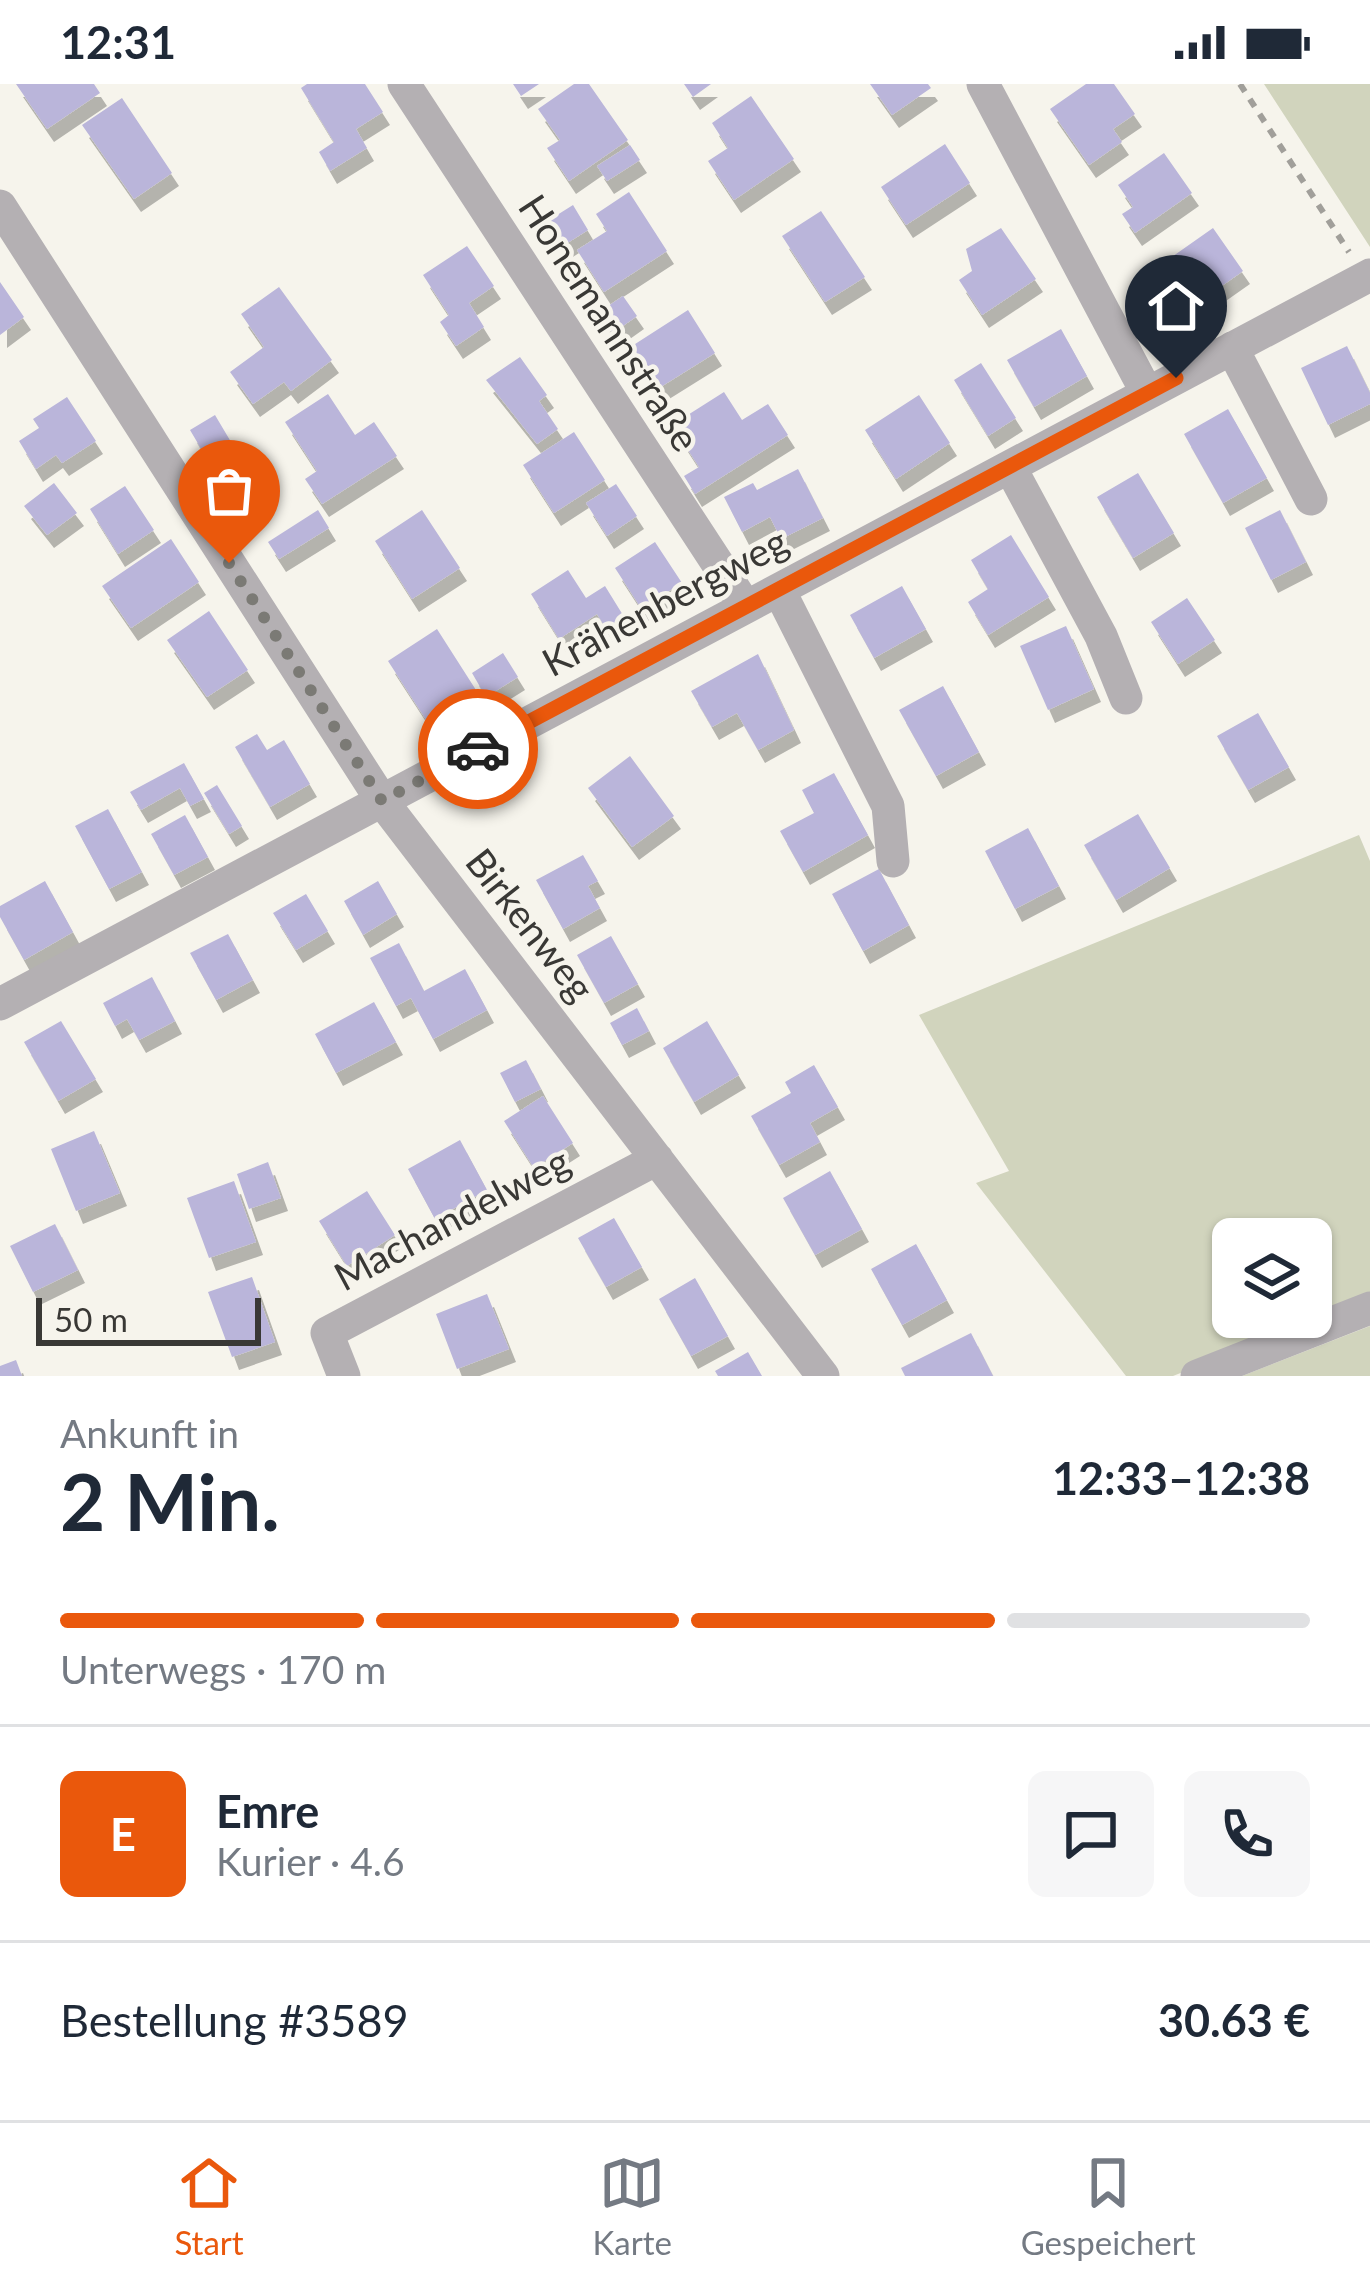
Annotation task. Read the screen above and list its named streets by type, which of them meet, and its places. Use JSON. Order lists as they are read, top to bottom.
{
  "streets": {
    "street": [
      "Honemannstraße",
      "Krähenbergweg",
      "Birkenweg",
      "Machandelweg"
    ]
  },
  "crossings": [
    ["Honemannstraße", "Krähenbergweg"],
    ["Krähenbergweg", "Birkenweg"],
    ["Birkenweg", "Machandelweg"]
  ],
  "scale_bar": "50 m",
  "page": {
    "status": "12:31",
    "scale": "50 m",
    "heading": ["2 Min.", "Ankunft in", "12:33–12:38"],
    "panel": [
      "Emre",
      "Kurier · 4.6",
      "Bestellung #3589",
      "30.63 €"
    ],
    "bar": "Unterwegs · 170 m",
    "round": "E",
    "tabs": ["Start", "Karte", "Gespeichert"]
  }
}
